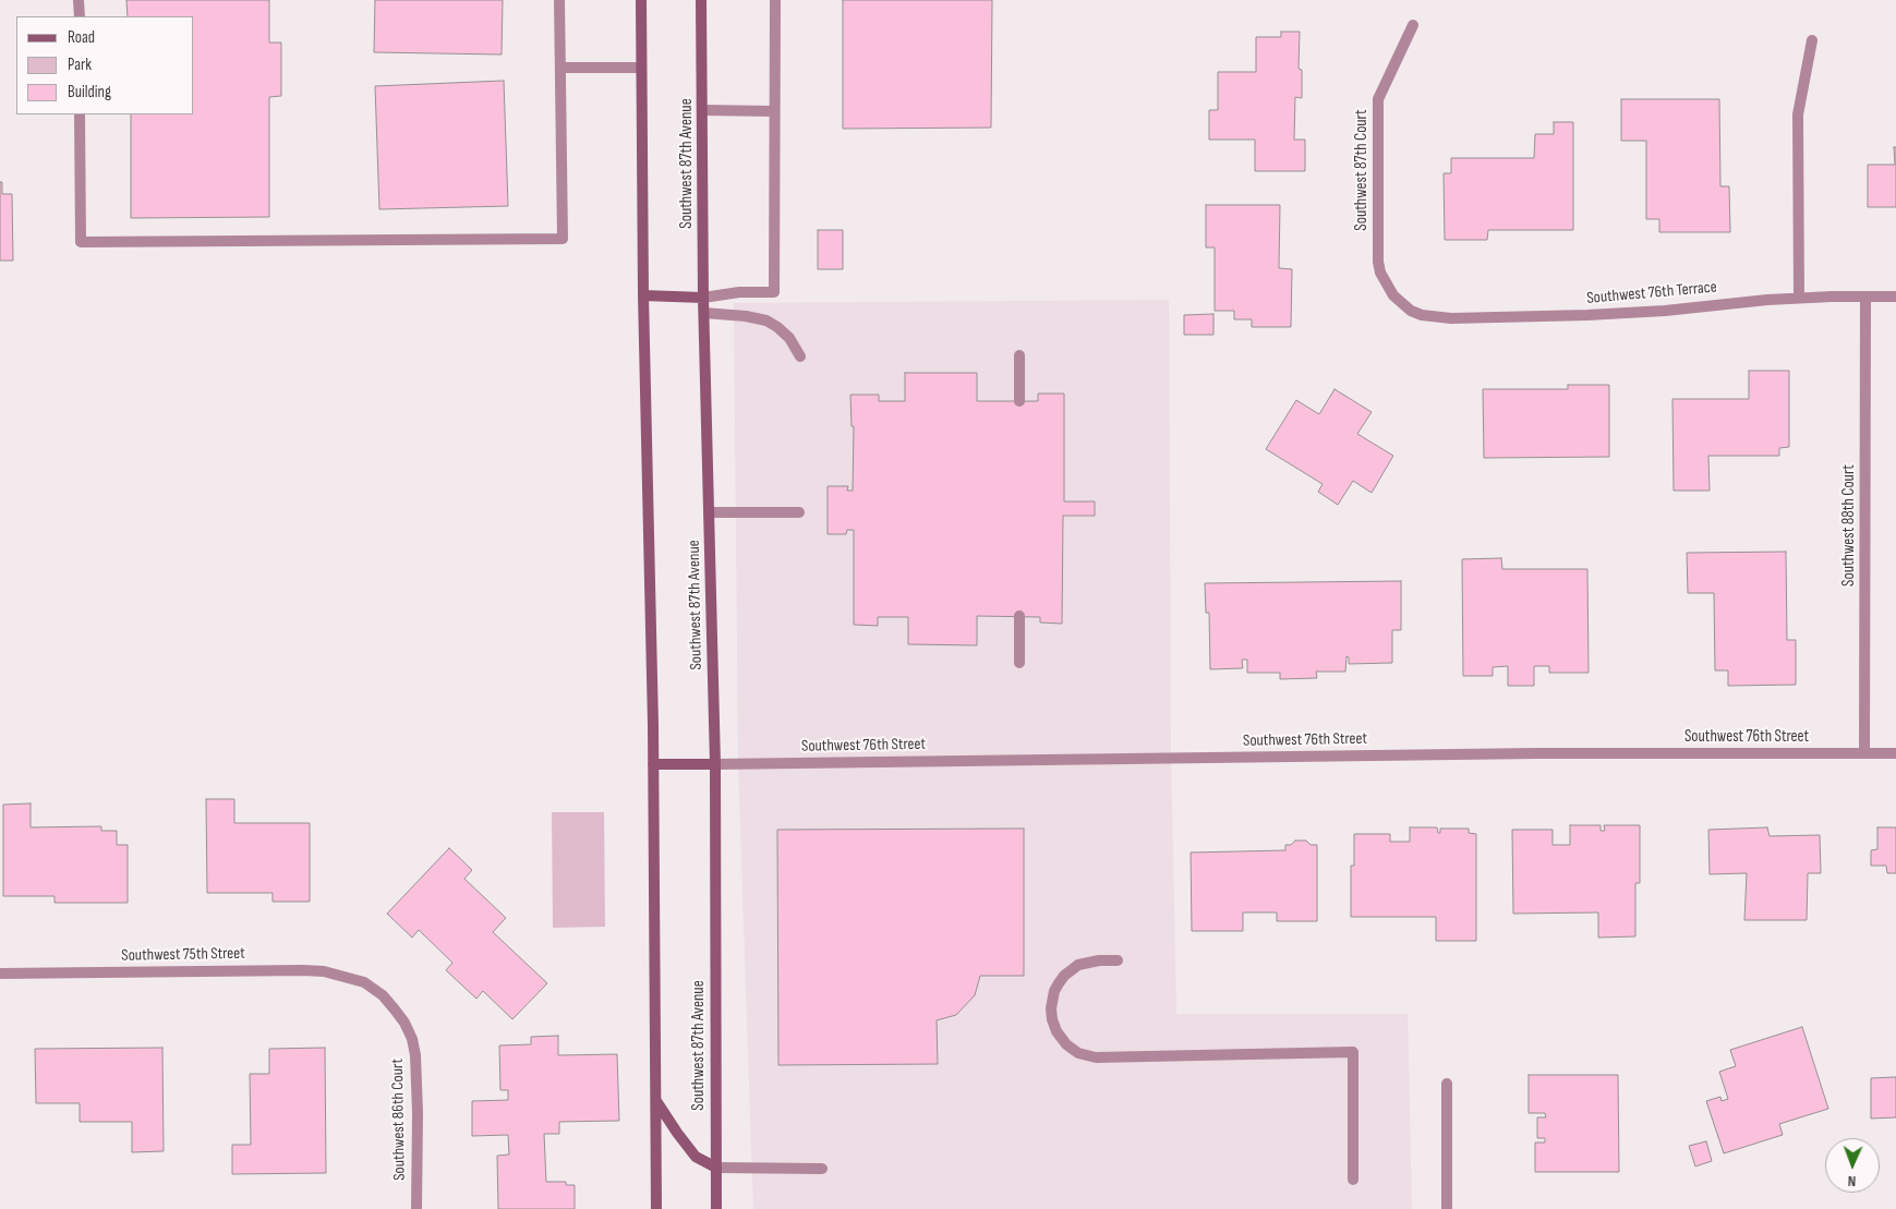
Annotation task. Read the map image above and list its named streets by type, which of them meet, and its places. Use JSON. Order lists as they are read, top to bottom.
{
  "streets": {
    "main road": ["Southwest 87th Avenue"],
    "street": [
      "Southwest 87th Court",
      "Southwest 76th Terrace",
      "Southwest 88th Court",
      "Southwest 76th Street",
      "Southwest 75th Street",
      "Southwest 86th Court"
    ]
  },
  "crossings": [
    ["Southwest 87th Avenue", "Southwest 76th Street"],
    ["Southwest 87th Court", "Southwest 76th Terrace"],
    ["Southwest 76th Terrace", "Southwest 88th Court"],
    ["Southwest 88th Court", "Southwest 76th Street"],
    ["Southwest 75th Street", "Southwest 86th Court"]
  ],
  "legend": ["Road", "Park", "Building"],
  "north": "bottom"
}
